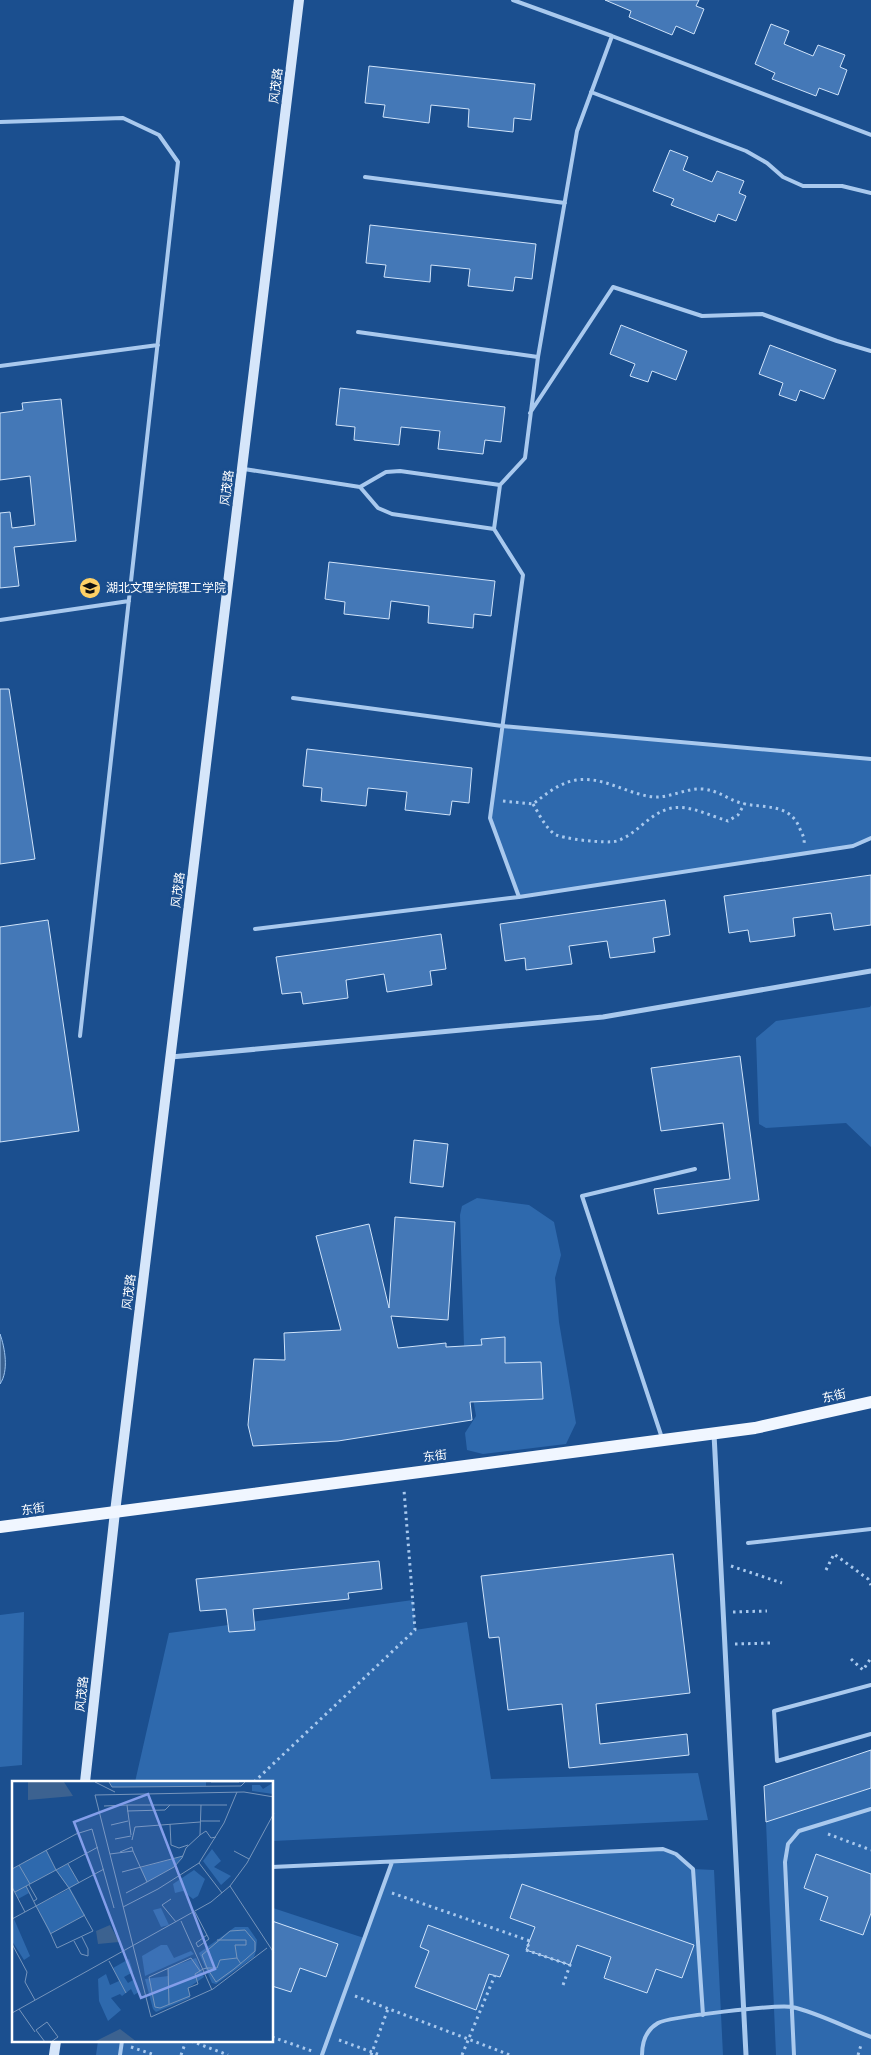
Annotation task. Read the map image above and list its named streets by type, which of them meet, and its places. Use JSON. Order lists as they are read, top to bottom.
{
  "streets": {
    "main road": ["东街"],
    "street": ["风茂路"]
  },
  "crossings": [
    ["风茂路", "东街"]
  ],
  "places": {
    "school or university": ["湖北文理学院理工学院"]
  }
}
